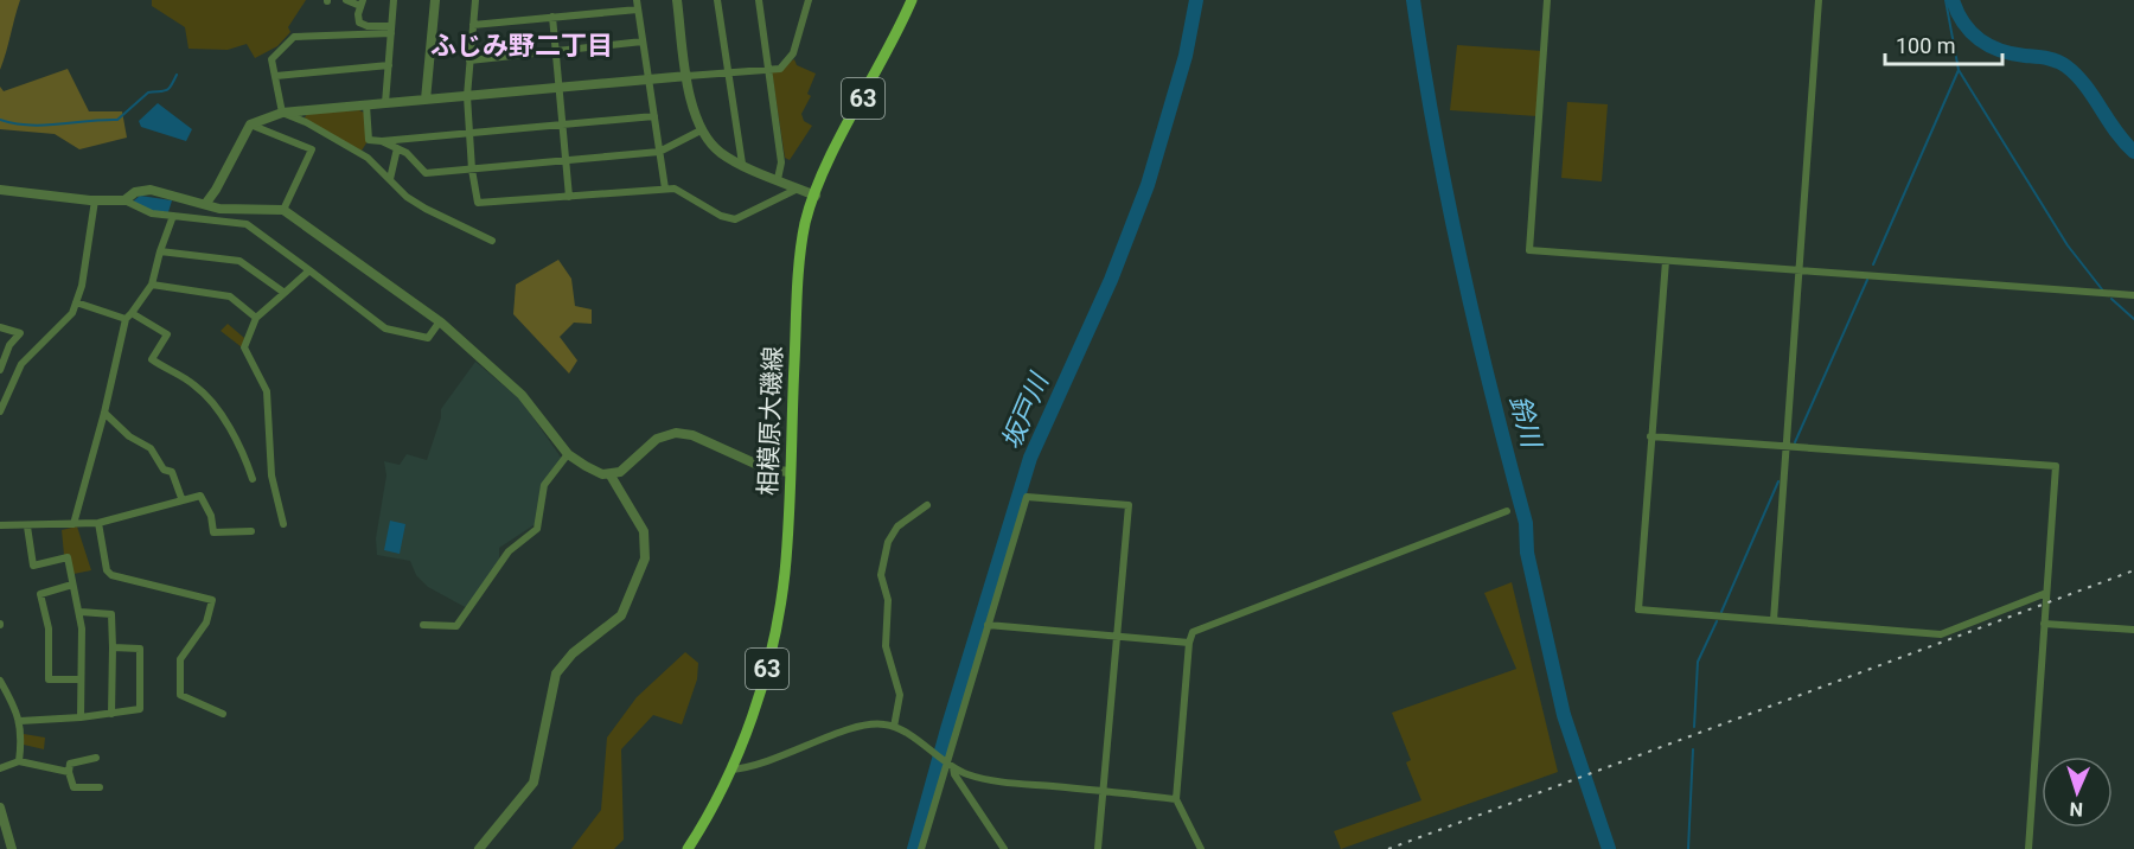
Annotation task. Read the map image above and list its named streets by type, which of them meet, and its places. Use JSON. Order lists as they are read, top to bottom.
{
  "streets": {
    "main road": ["63", "相模原大磯線"]
  },
  "districts": ["ふじみ野二丁目"],
  "water": ["坂戸川", "鈴川"],
  "scale_bar": "100 m",
  "north": "bottom"
}
